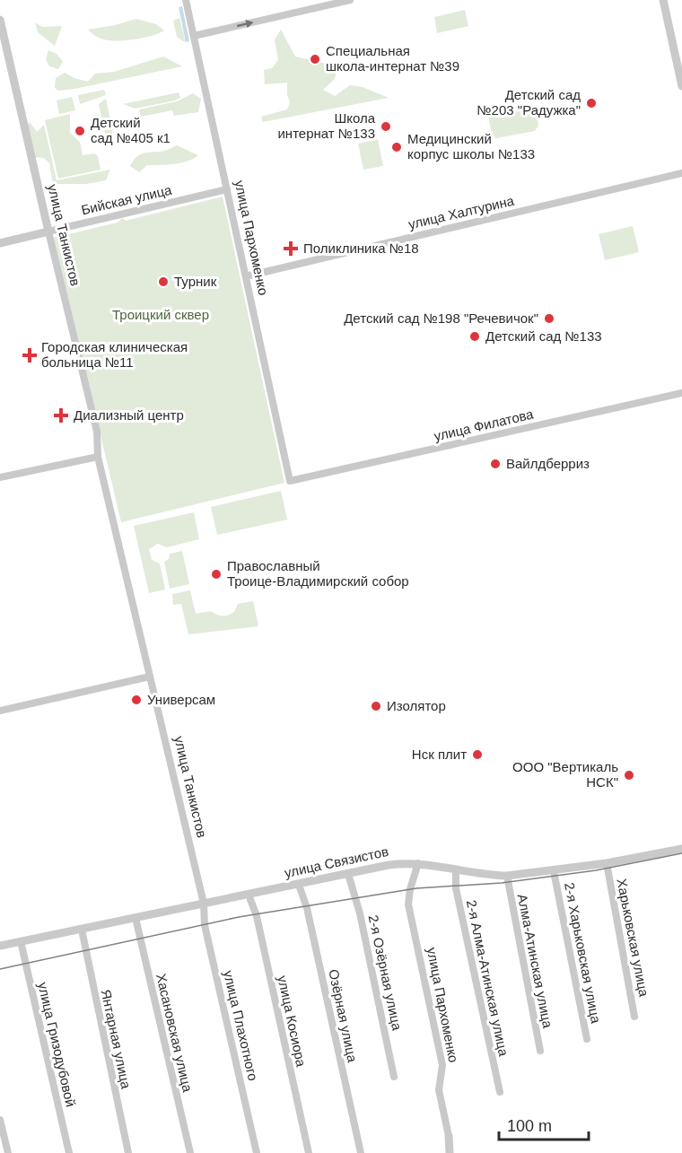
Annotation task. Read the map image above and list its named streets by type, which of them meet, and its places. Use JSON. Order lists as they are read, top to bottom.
{
  "streets": {
    "street": [
      "Бийская улица",
      "улица Халтурина",
      "улица Танкистов",
      "улица Пархоменко",
      "улица Филатова",
      "улица Связистов",
      "Харьковская улица",
      "2-я Харьковская улица",
      "Алма-Атинская улица",
      "2-я Озёрная улица",
      "2-я Алма-Атинская улица",
      "Озёрная улица",
      "улица Косиора",
      "улица Плахотного",
      "Хасановская улица",
      "Янтарная улица",
      "улица Гризодубовой"
    ]
  },
  "crossings": [
    ["Бийская улица", "улица Танкистов"],
    ["Бийская улица", "улица Пархоменко"],
    ["улица Халтурина", "улица Пархоменко"],
    ["улица Танкистов", "улица Связистов"],
    ["улица Танкистов", "улица Плахотного"],
    ["улица Пархоменко", "улица Филатова"],
    ["улица Пархоменко", "улица Связистов"],
    ["улица Связистов", "Харьковская улица"],
    ["улица Связистов", "2-я Харьковская улица"],
    ["улица Связистов", "Алма-Атинская улица"],
    ["улица Связистов", "2-я Озёрная улица"],
    ["улица Связистов", "2-я Алма-Атинская улица"],
    ["улица Связистов", "Озёрная улица"],
    ["улица Связистов", "улица Косиора"],
    ["улица Связистов", "улица Плахотного"],
    ["улица Связистов", "Хасановская улица"],
    ["улица Связистов", "Янтарная улица"],
    ["улица Связистов", "улица Гризодубовой"]
  ],
  "parks": ["Троицкий сквер"],
  "places": {
    "other": [
      "Специальная школа-интернат №39",
      "Детский сад №203 \"Радужка\"",
      "Школа интернат №133",
      "Детский сад №405 к1",
      "Медицинский корпус школы №133",
      "Турник",
      "Детский сад №198 \"Речевичок\"",
      "Детский сад №133",
      "Вайлдберриз",
      "Православный Троице-Владимирский собор",
      "Универсам",
      "Изолятор",
      "Нск плит",
      "ООО \"Вертикаль НСК\""
    ],
    "health": ["Поликлиника №18", "Городская клиническая больница №11", "Диализный центр"]
  },
  "scale_bar": "100 m"
}
